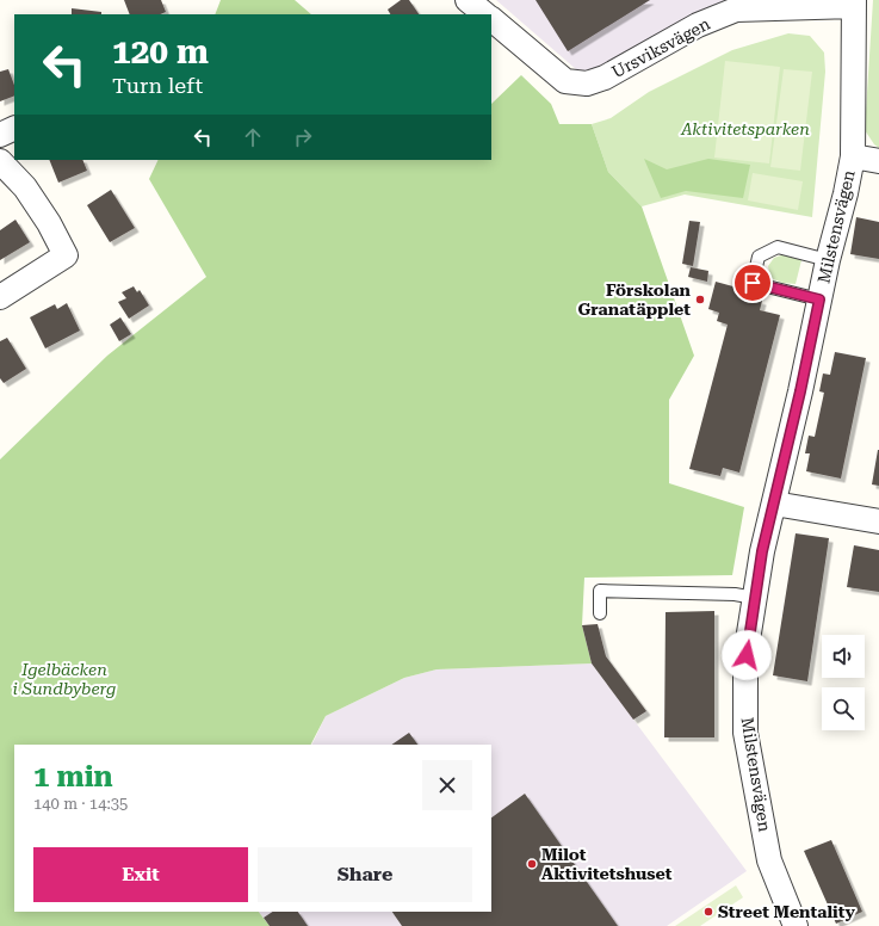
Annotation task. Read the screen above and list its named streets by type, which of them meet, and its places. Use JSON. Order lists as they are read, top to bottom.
{
  "streets": {
    "street": ["Ursviksvägen", "Milstensvägen"]
  },
  "crossings": [
    ["Ursviksvägen", "Milstensvägen"]
  ],
  "parks": ["Aktivitetsparken", "Igelbäcken i Sundbyberg"],
  "places": ["Förskolan Granatäpplet", "Milot Aktivitetshuset", "Street Mentality"],
  "page": {
    "turn": ["120 m", "Turn left"],
    "heading": ["1 min", "140 m · 14:35"],
    "buttons": ["Exit", "Share"]
  }
}
